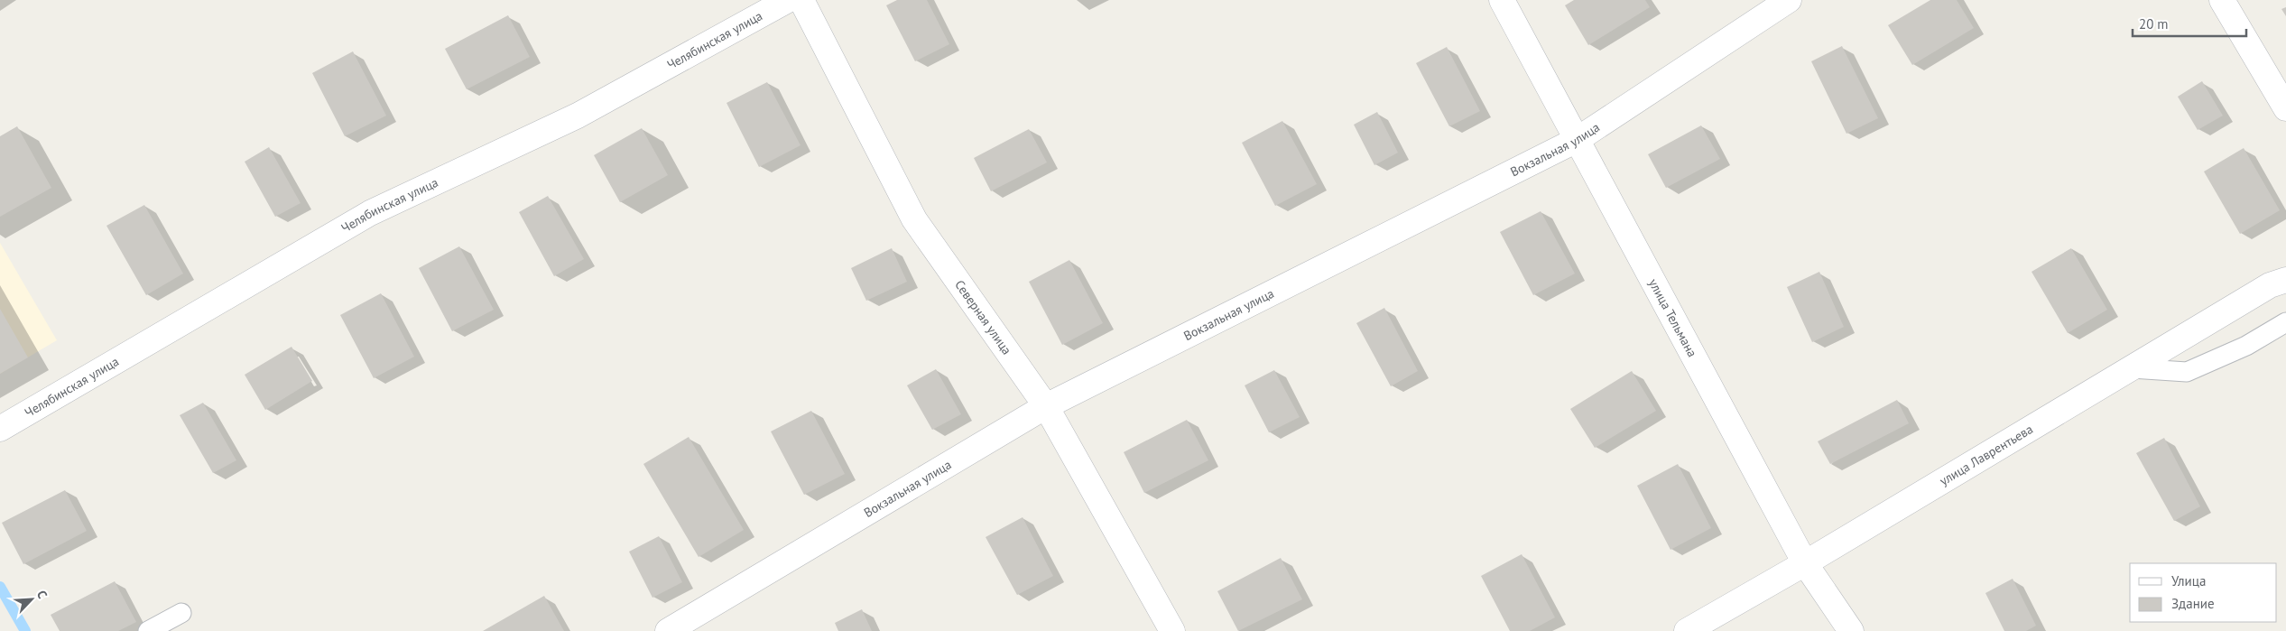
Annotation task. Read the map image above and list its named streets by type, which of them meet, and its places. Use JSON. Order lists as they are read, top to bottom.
{
  "streets": {
    "street": [
      "Челябинская улица",
      "Вокзальная улица",
      "Северная улица",
      "улица Тельмана",
      "улица Лаврентьева"
    ]
  },
  "crossings": [
    ["Вокзальная улица", "Северная улица"],
    ["Вокзальная улица", "улица Тельмана"],
    ["улица Тельмана", "улица Лаврентьева"]
  ],
  "legend": ["Улица", "Здание"],
  "scale_bar": "20 m",
  "north": "top right"
}
